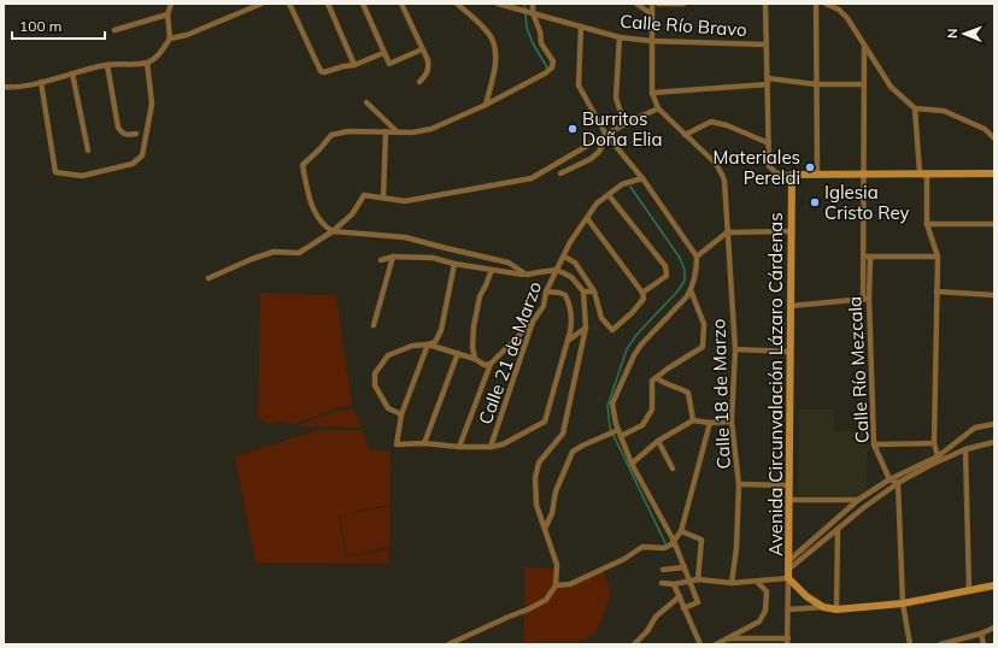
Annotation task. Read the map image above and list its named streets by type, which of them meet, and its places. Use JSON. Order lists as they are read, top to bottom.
{
  "streets": {
    "street": [
      "Calle Río Bravo",
      "Calle 21 de Marzo",
      "Calle Río Mezcala",
      "Avenida Circunvalación Lázaro Cárdenas",
      "Calle 18 de Marzo"
    ]
  },
  "places": ["Burritos Doña Elia", "Materiales Pereldi", "Iglesia Cristo Rey"],
  "scale_bar": "100 m",
  "north": "left"
}
